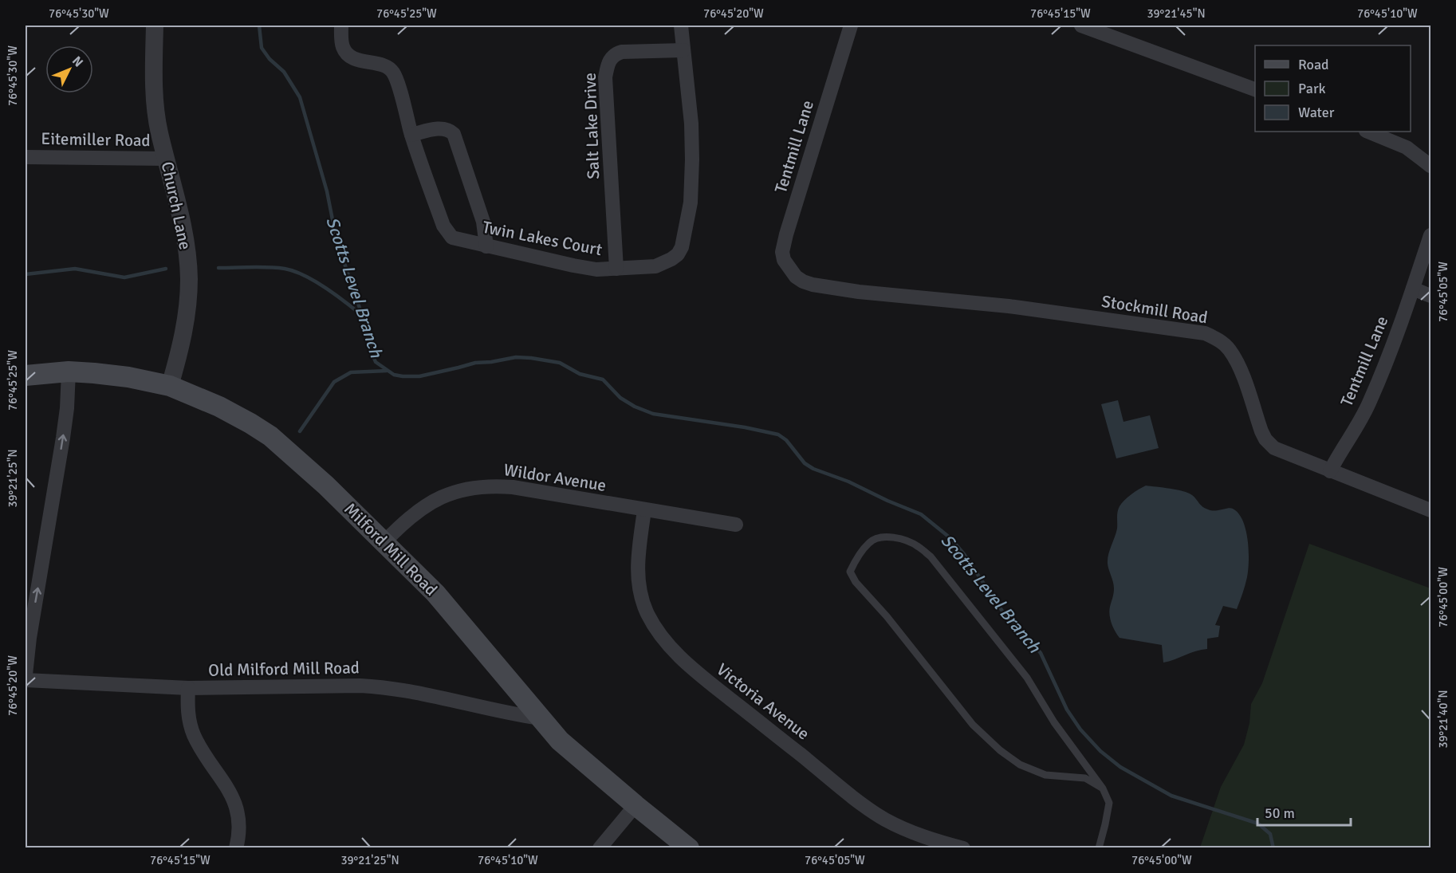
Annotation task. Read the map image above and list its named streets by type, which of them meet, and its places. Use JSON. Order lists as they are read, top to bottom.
{
  "streets": {
    "main road": ["Milford Mill Road"],
    "street": [
      "Salt Lake Drive",
      "Eitemiller Road",
      "Tentmill Lane",
      "Church Lane",
      "Twin Lakes Court",
      "Stockmill Road",
      "Wildor Avenue",
      "Old Milford Mill Road",
      "Victoria Avenue"
    ]
  },
  "crossings": [
    ["Salt Lake Drive", "Twin Lakes Court"],
    ["Eitemiller Road", "Church Lane"],
    ["Tentmill Lane", "Stockmill Road"],
    ["Church Lane", "Milford Mill Road"],
    ["Wildor Avenue", "Milford Mill Road"],
    ["Wildor Avenue", "Victoria Avenue"],
    ["Milford Mill Road", "Old Milford Mill Road"]
  ],
  "water": ["Scotts Level Branch"],
  "legend": ["Road", "Park", "Water"],
  "scale_bar": "50 m",
  "north": "top right",
  "coordinates": [
    "76°45'30\"W",
    "76°45'25\"W",
    "76°45'20\"W",
    "76°45'15\"W",
    "39°21'45\"N",
    "76°45'10\"W",
    "76°45'05\"W",
    "39°21'25\"N",
    "76°45'00\"W",
    "39°21'40\"N"
  ]
}
